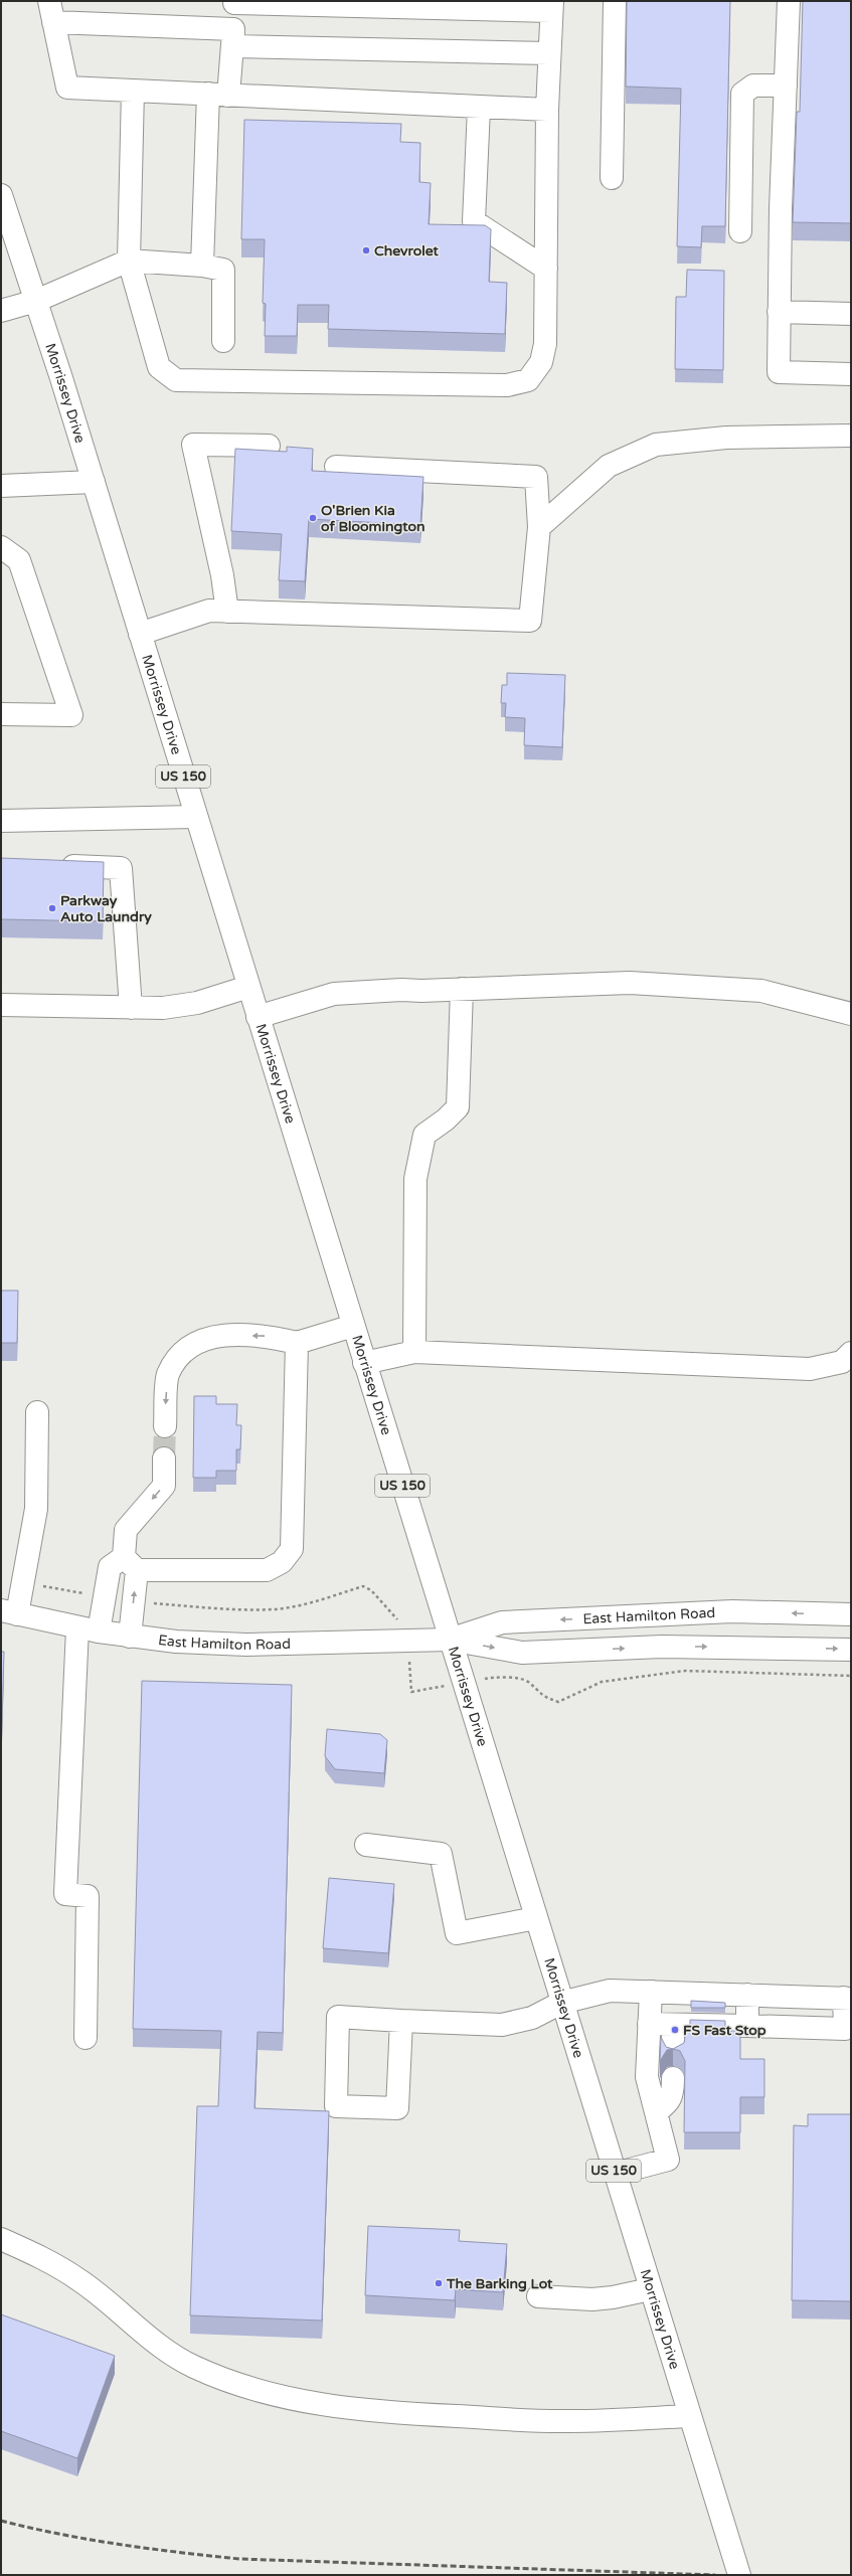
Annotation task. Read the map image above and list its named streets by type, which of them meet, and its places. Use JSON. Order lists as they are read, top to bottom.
{
  "streets": {
    "main road": ["Morrissey Drive", "US 150", "East Hamilton Road"]
  },
  "crossings": [
    ["Morrissey Drive", "East Hamilton Road"]
  ],
  "places": [
    "Chevrolet",
    "O'Brien Kia of Bloomington",
    "Parkway Auto Laundry",
    "FS Fast Stop",
    "The Barking Lot"
  ]
}
